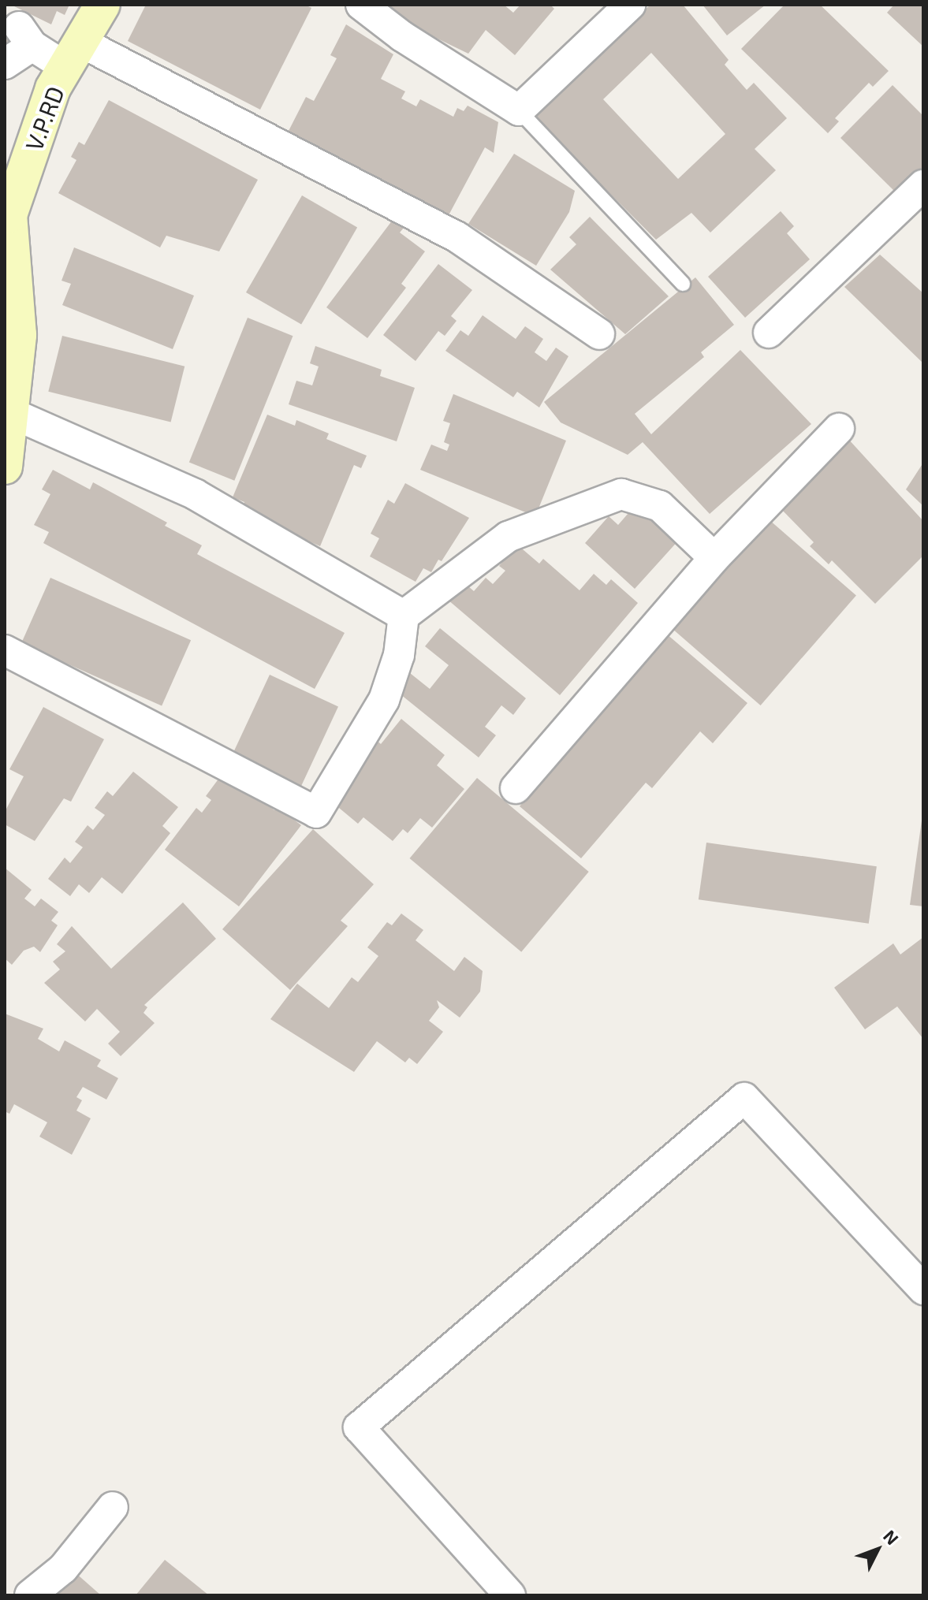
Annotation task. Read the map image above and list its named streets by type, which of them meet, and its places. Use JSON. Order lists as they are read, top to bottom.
{
  "streets": {
    "street": ["V.P.RD"]
  },
  "north": "top right"
}
